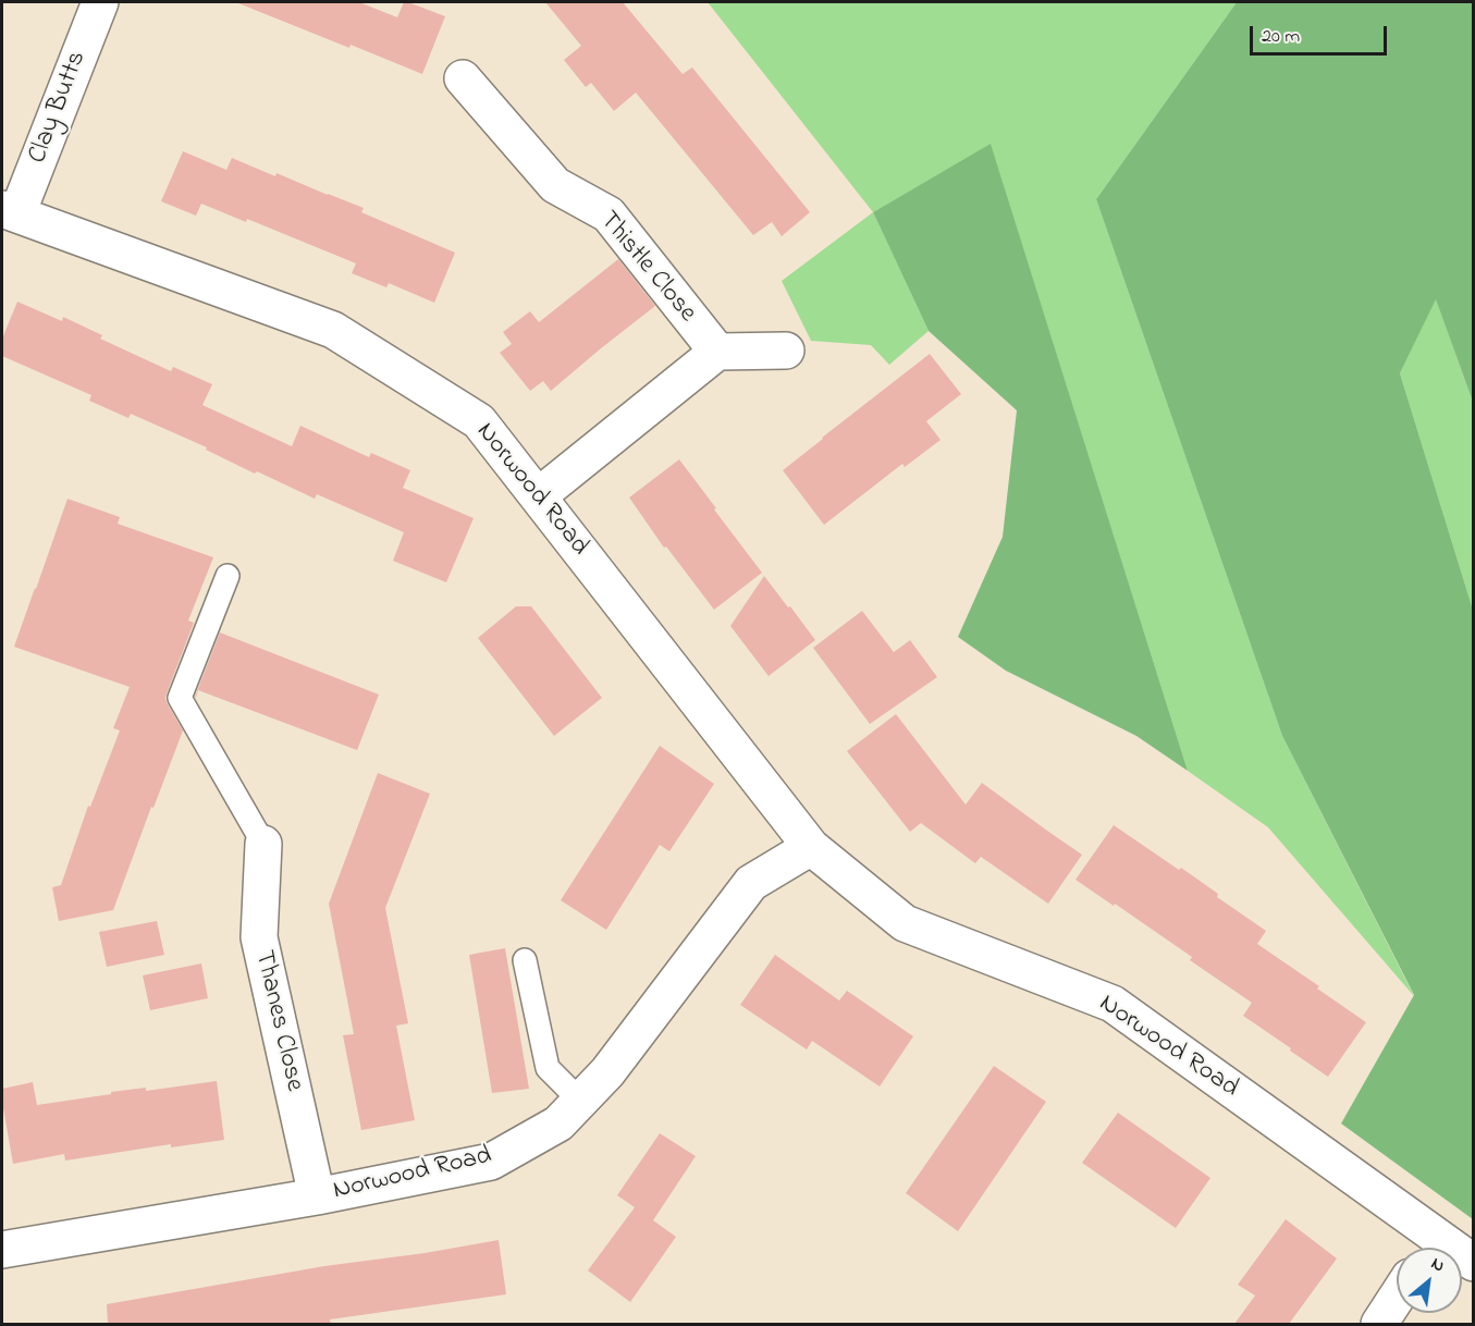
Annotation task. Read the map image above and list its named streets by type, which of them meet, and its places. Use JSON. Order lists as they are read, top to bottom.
{
  "streets": {
    "street": [
      "Clay Butts",
      "Thistle Close",
      "Norwood Road",
      "Thanes Close"
    ]
  },
  "crossings": [
    ["Clay Butts", "Norwood Road"],
    ["Norwood Road", "Thanes Close"]
  ],
  "scale_bar": "20 m",
  "north": "top right"
}
